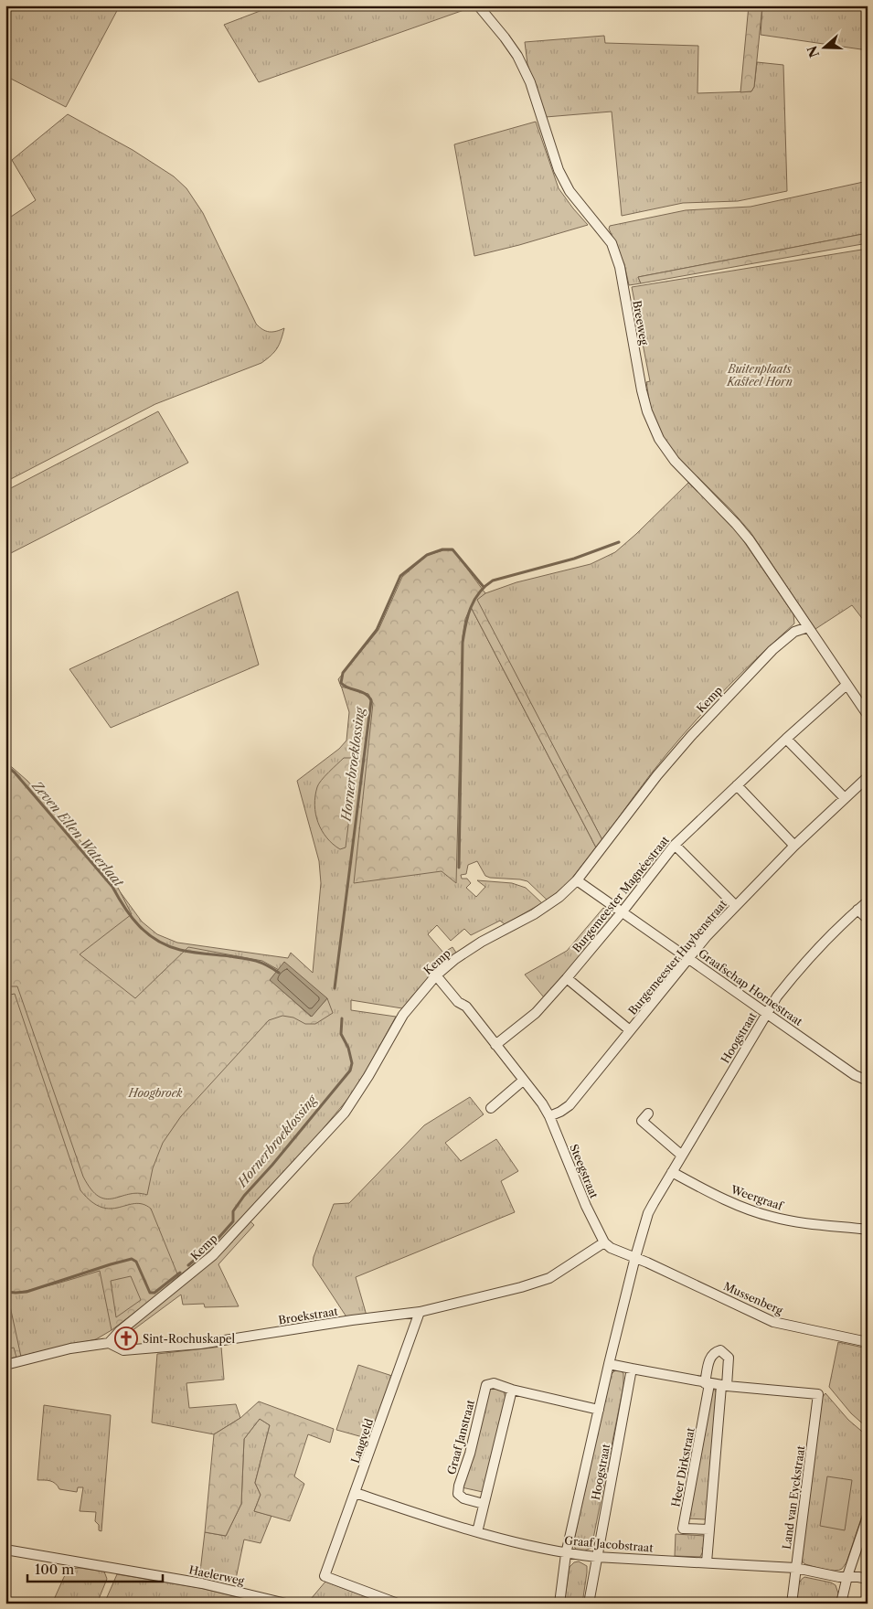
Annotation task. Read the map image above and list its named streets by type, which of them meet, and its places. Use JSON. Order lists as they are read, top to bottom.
{
  "streets": {
    "street": [
      "Breeweg",
      "Kemp",
      "Burgemeester Magnéestraat",
      "Burgemeester Huybenstraat",
      "Graafschap Hornestraat",
      "Hoogstraat",
      "Steegstraat",
      "Weergraaf",
      "Mussenberg",
      "Broekstraat",
      "Graaf Janstraat",
      "Laagveld",
      "Heer Dirkstraat",
      "Land van Eyckstraat",
      "Graaf Jacobstraat",
      "Haelerweg"
    ]
  },
  "crossings": [
    ["Breeweg", "Kemp"],
    ["Breeweg", "Burgemeester Magnéestraat"],
    ["Kemp", "Graafschap Hornestraat"],
    ["Kemp", "Steegstraat"],
    ["Kemp", "Broekstraat"],
    ["Burgemeester Magnéestraat", "Graafschap Hornestraat"],
    ["Burgemeester Magnéestraat", "Steegstraat"],
    ["Burgemeester Huybenstraat", "Graafschap Hornestraat"],
    ["Burgemeester Huybenstraat", "Steegstraat"],
    ["Graafschap Hornestraat", "Hoogstraat"],
    ["Hoogstraat", "Weergraaf"],
    ["Hoogstraat", "Mussenberg"],
    ["Hoogstraat", "Graaf Janstraat"],
    ["Hoogstraat", "Graaf Jacobstraat"],
    ["Steegstraat", "Broekstraat"],
    ["Broekstraat", "Laagveld"],
    ["Laagveld", "Graaf Jacobstraat"],
    ["Land van Eyckstraat", "Graaf Jacobstraat"]
  ],
  "water": ["Hornerbroeklossing", "Zeven Ellen Waterlaat"],
  "parks": ["Buitenplaats Kasteel Horn", "Hoogbroek"],
  "places": {
    "church": ["Sint-Rochuskapel"]
  },
  "scale_bar": "100 m",
  "north": "left"
}
